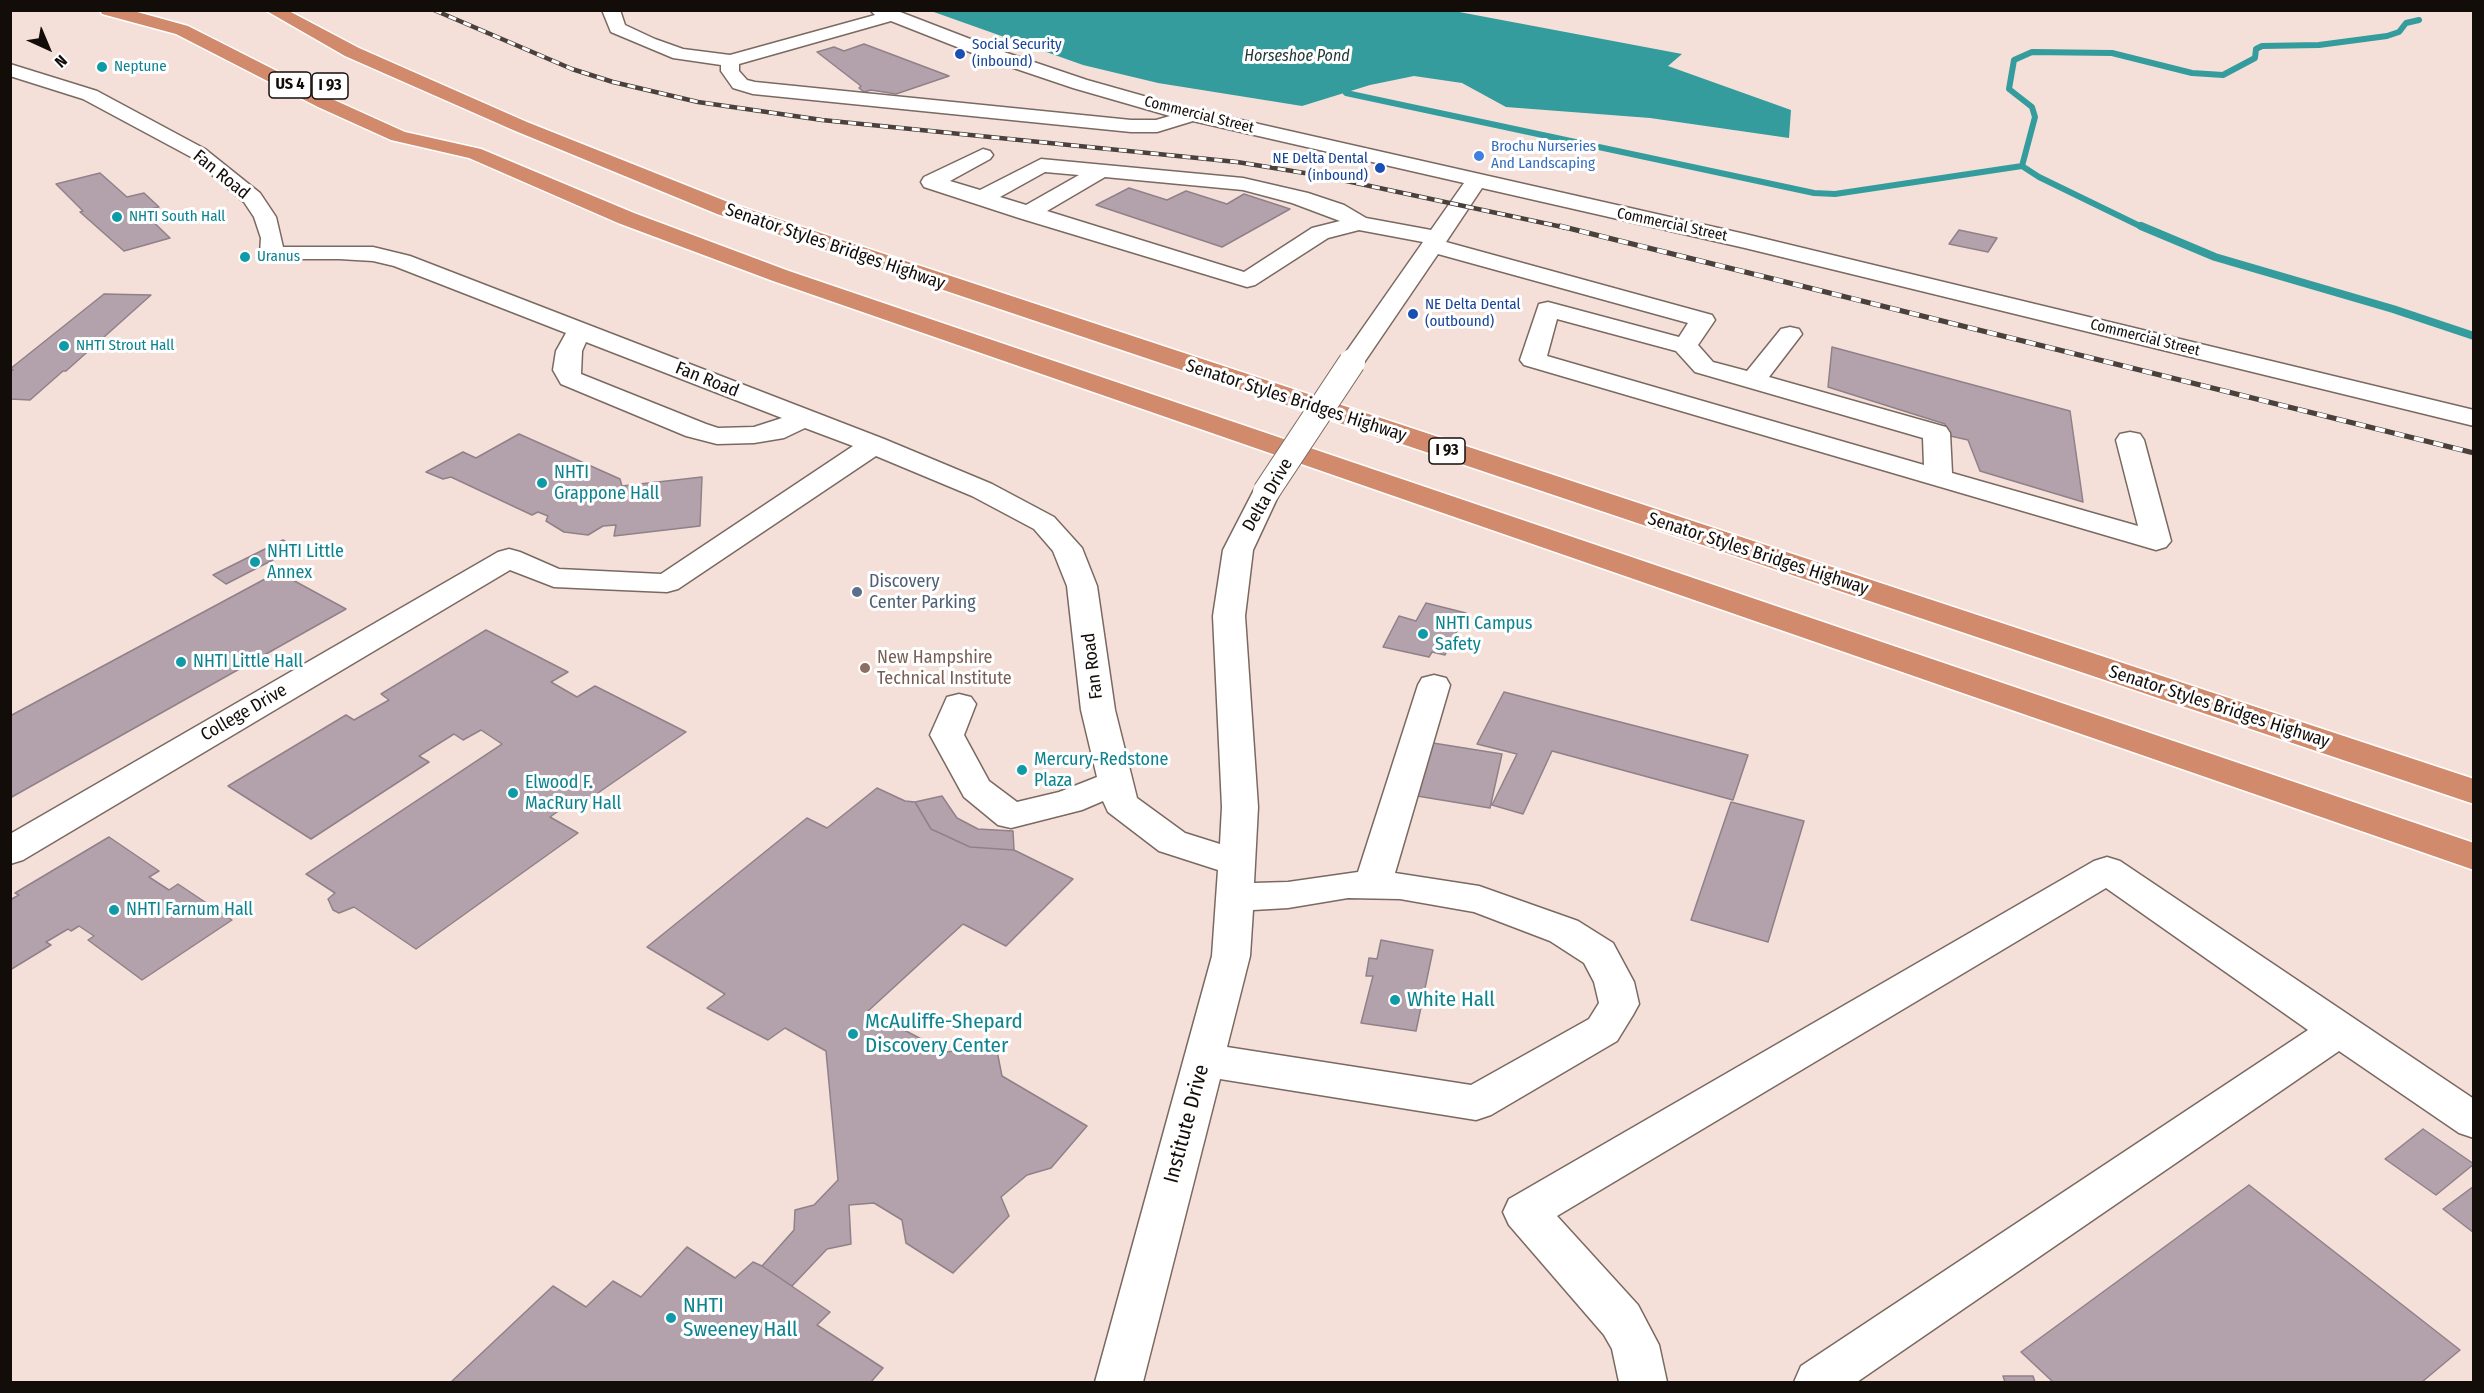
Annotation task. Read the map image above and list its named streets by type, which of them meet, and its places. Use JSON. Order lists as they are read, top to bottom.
{
  "streets": {
    "highway": ["US 4", "I 93", "Senator Styles Bridges Highway"],
    "street": [
      "Commercial Street",
      "Fan Road",
      "Delta Drive",
      "College Drive",
      "Institute Drive"
    ]
  },
  "crossings": [
    ["US 4", "I 93"],
    ["Commercial Street", "Delta Drive"],
    ["Fan Road", "Delta Drive"],
    ["Fan Road", "College Drive"],
    ["Fan Road", "Institute Drive"],
    ["Delta Drive", "Institute Drive"]
  ],
  "water": ["Horseshoe Pond"],
  "places": [
    "Social Security (inbound)",
    "Neptune",
    "Brochu Nurseries And Landscaping",
    "NE Delta Dental (inbound)",
    "NHTI South Hall",
    "Uranus",
    "NE Delta Dental (outbound)",
    "NHTI Strout Hall",
    "NHTI Grappone Hall",
    "NHTI Little Annex",
    "Discovery Center Parking",
    "NHTI Campus Safety",
    "NHTI Little Hall",
    "New Hampshire Technical Institute",
    "Mercury-Redstone Plaza",
    "Elwood F. MacRury Hall",
    "NHTI Farnum Hall",
    "White Hall",
    "McAuliffe-Shepard Discovery Center",
    "NHTI Sweeney Hall"
  ],
  "north": "bottom right"
}
